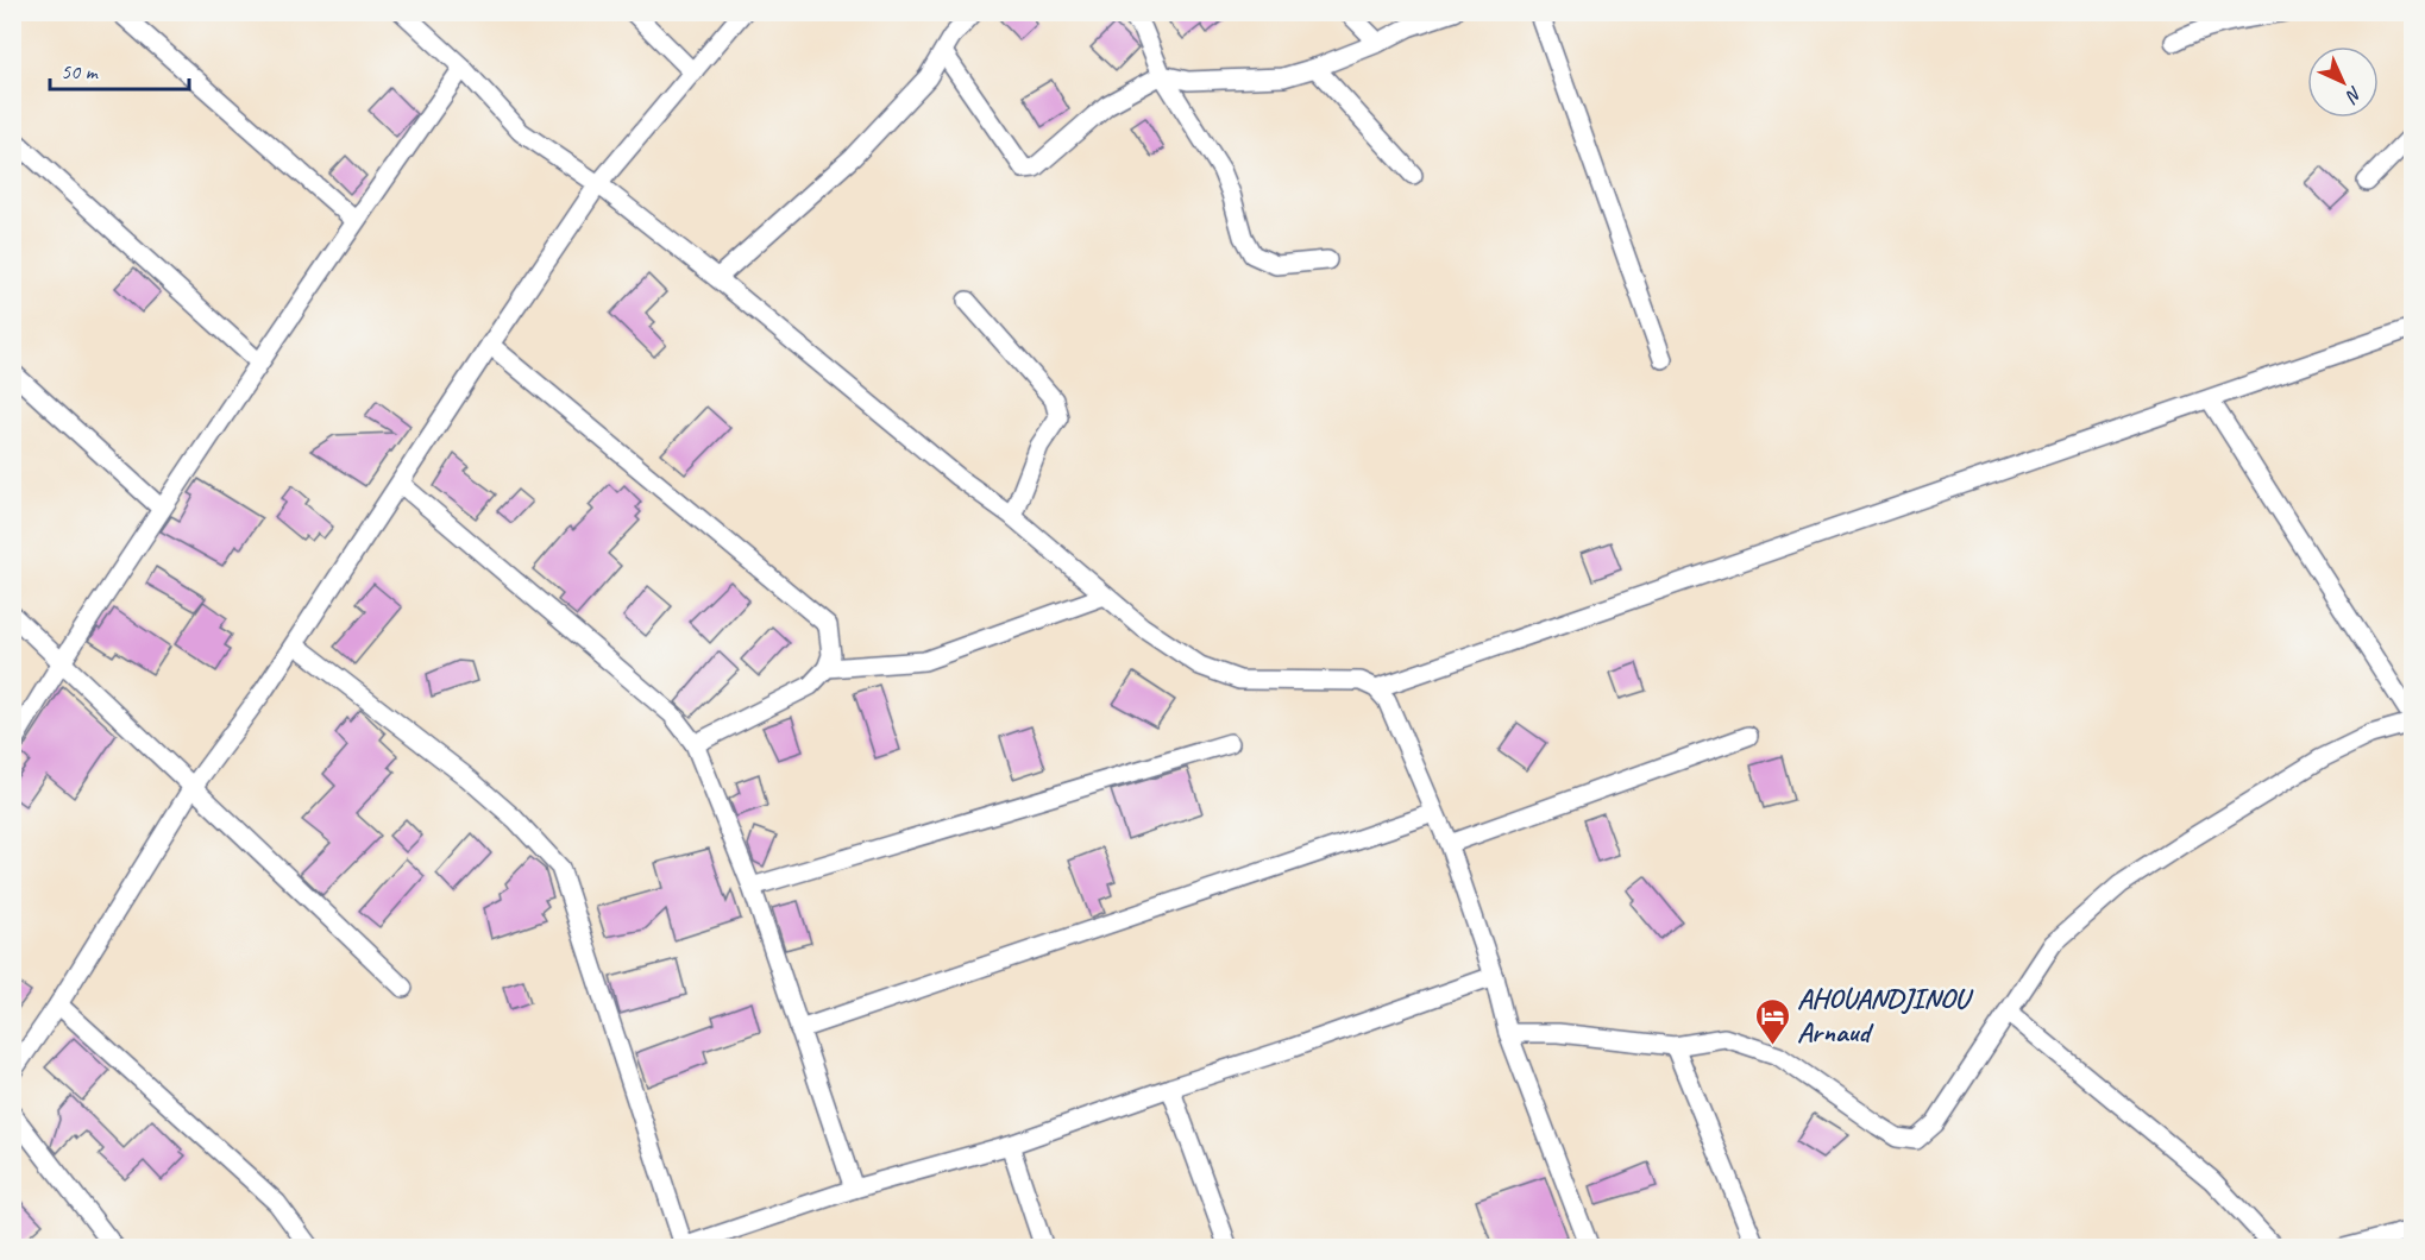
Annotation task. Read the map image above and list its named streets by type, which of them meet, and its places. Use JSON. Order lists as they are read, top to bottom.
{
  "places": {
    "hotel": ["AHOUANDJINOU Arnaud"]
  },
  "scale_bar": "50 m",
  "north": "bottom right"
}
